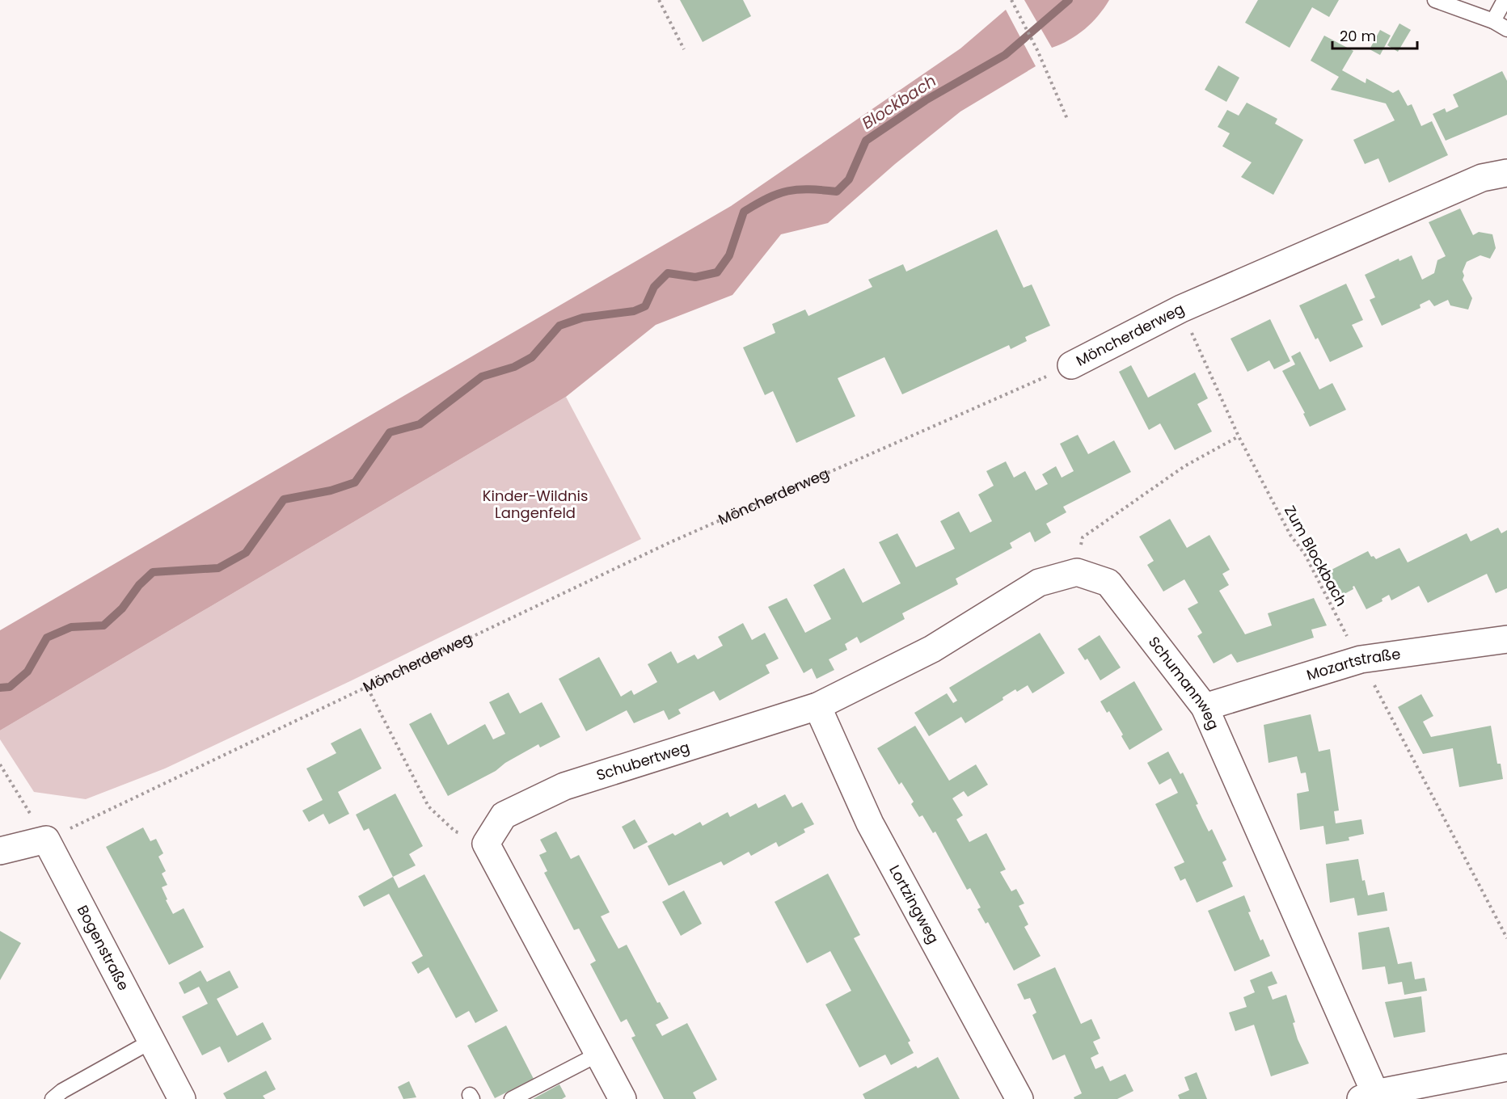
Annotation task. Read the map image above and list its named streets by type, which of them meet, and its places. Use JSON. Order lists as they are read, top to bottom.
{
  "streets": {
    "street": [
      "Möncherderweg",
      "Mozartstraße",
      "Schumannweg",
      "Schubertweg",
      "Lortzingweg",
      "Bogenstraße"
    ],
    "path": ["Zum Blockbach"]
  },
  "crossings": [
    ["Möncherderweg", "Zum Blockbach"],
    ["Möncherderweg", "Bogenstraße"],
    ["Zum Blockbach", "Mozartstraße"],
    ["Mozartstraße", "Schumannweg"],
    ["Schubertweg", "Lortzingweg"]
  ],
  "water": ["Blockbach"],
  "parks": ["Kinder-Wildnis Langenfeld"],
  "scale_bar": "20 m"
}
